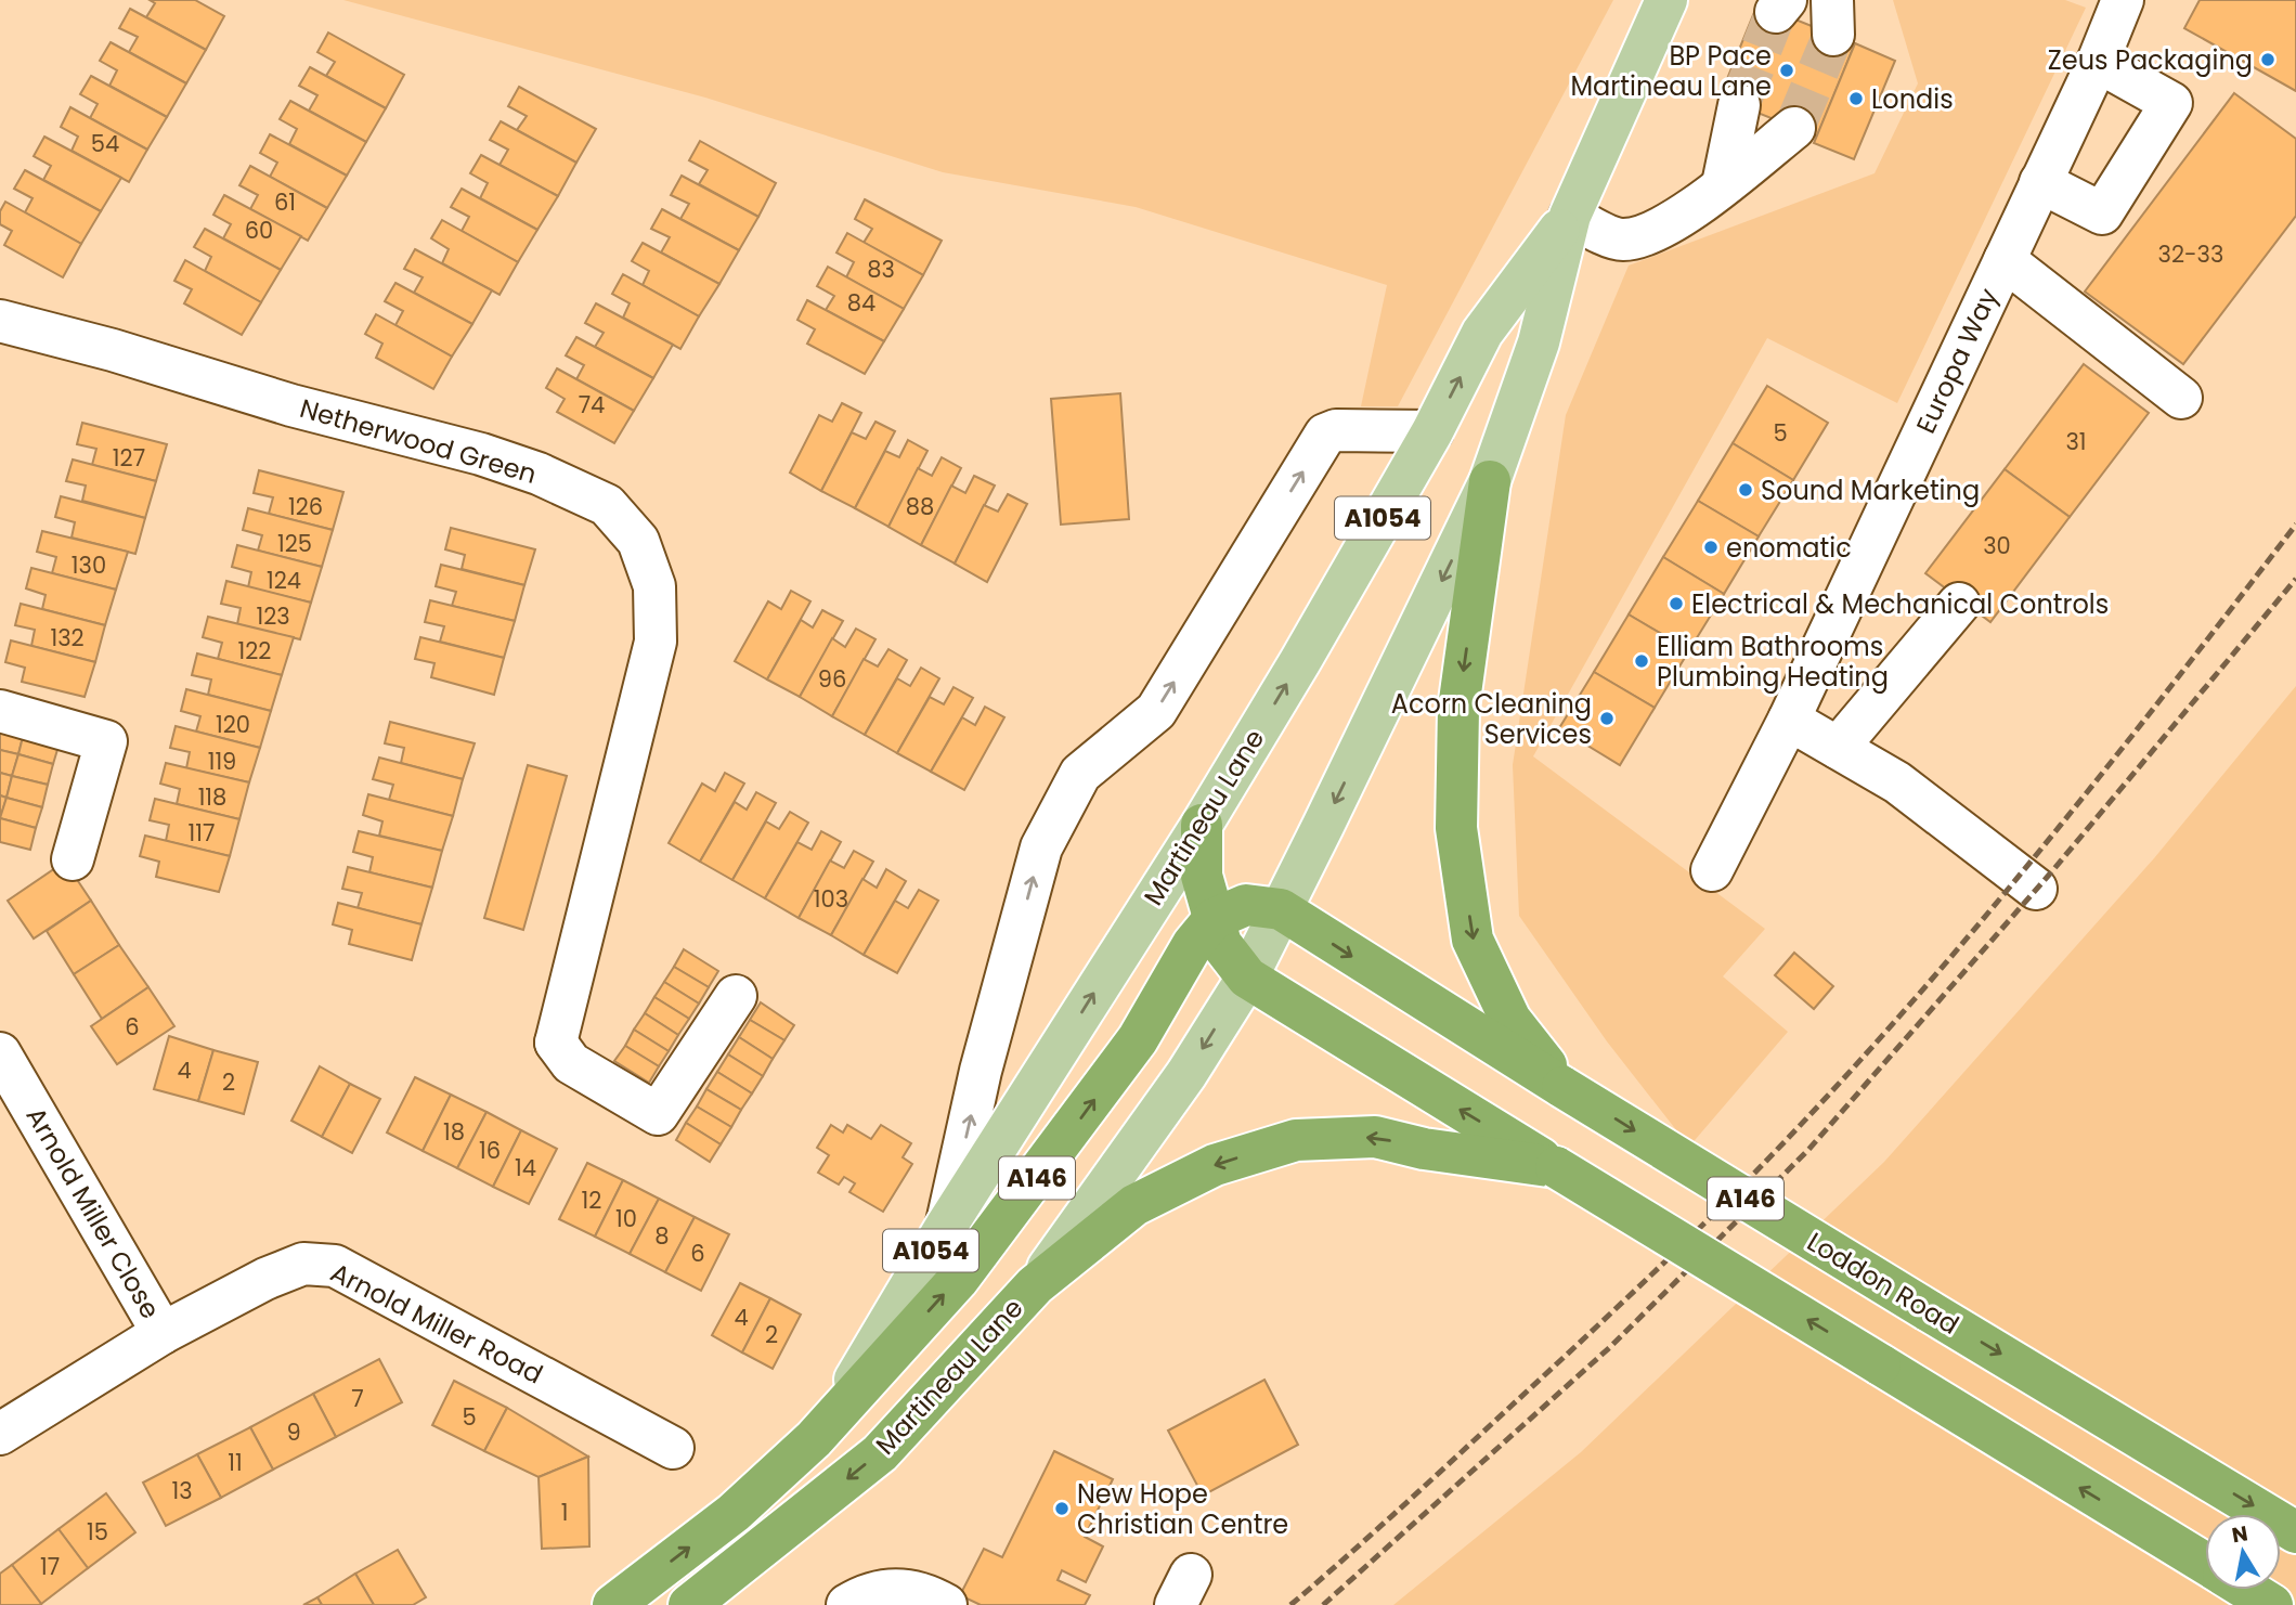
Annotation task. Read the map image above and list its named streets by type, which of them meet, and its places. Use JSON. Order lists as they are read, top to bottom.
{
  "streets": {
    "highway": ["Martineau Lane", "A146", "Loddon Road"],
    "main road": ["A1054"],
    "street": [
      "Europa Way",
      "Netherwood Green",
      "Arnold Miller Close",
      "Arnold Miller Road"
    ]
  },
  "crossings": [
    ["Martineau Lane", "A146"],
    ["Martineau Lane", "Loddon Road"],
    ["A146", "Loddon Road"],
    ["Arnold Miller Close", "Arnold Miller Road"]
  ],
  "places": [
    "Zeus Packaging",
    "BP Pace Martineau Lane",
    "Londis",
    "Sound Marketing",
    "enomatic",
    "Electrical & Mechanical Controls",
    "Elliam Bathrooms Plumbing Heating",
    "Acorn Cleaning Services",
    "New Hope Christian Centre"
  ],
  "house_numbers": [
    "54",
    "61",
    "60",
    "32-33",
    "83",
    "84",
    "74",
    "5",
    "31",
    "127",
    "126",
    "88",
    "125",
    "30",
    "130",
    "124",
    "123",
    "132",
    "122",
    "96",
    "120",
    "119",
    "118",
    "117",
    "103",
    "6",
    "4",
    "2",
    "18",
    "16",
    "14",
    "12",
    "10",
    "8",
    "6",
    "4",
    "2",
    "7",
    "5",
    "9",
    "11",
    "13",
    "1",
    "15",
    "17"
  ],
  "north": "top"
}
